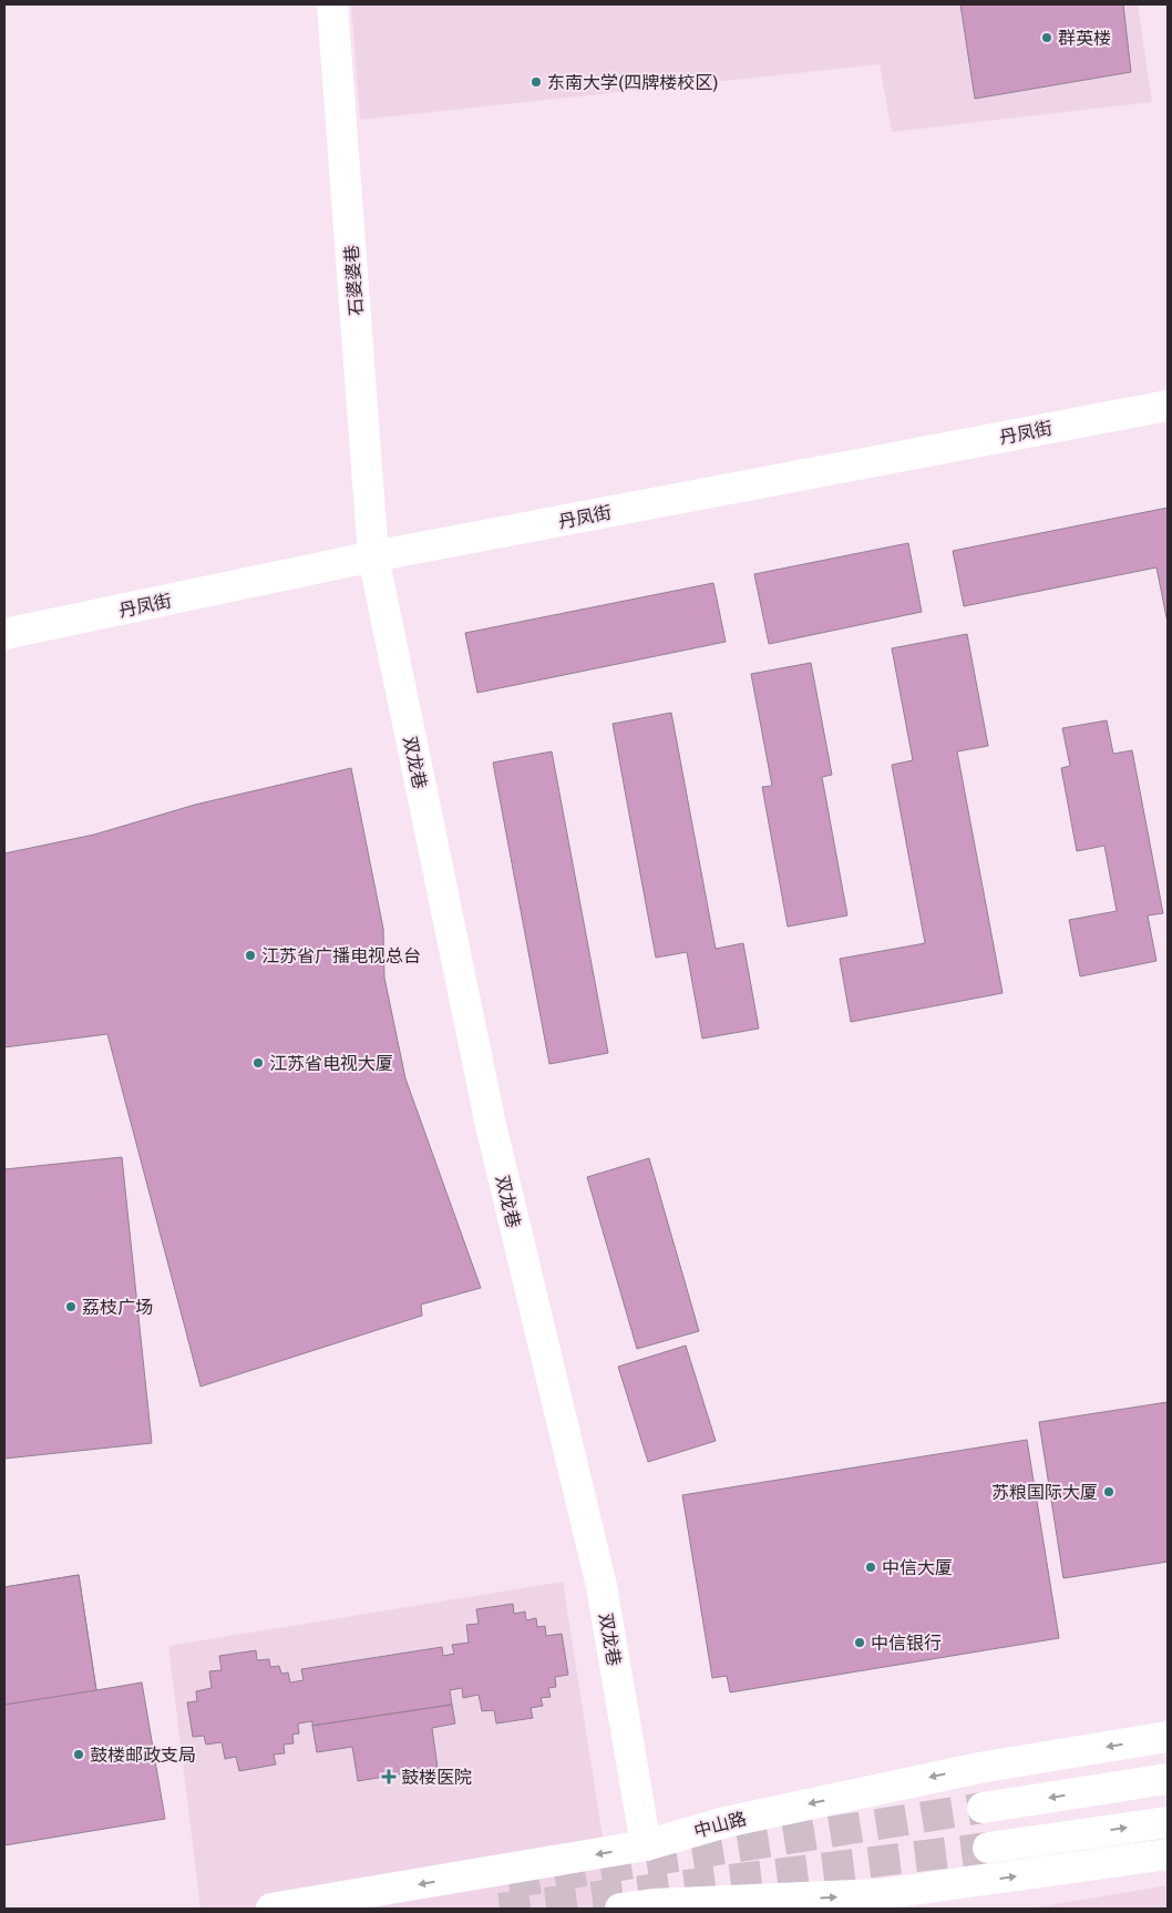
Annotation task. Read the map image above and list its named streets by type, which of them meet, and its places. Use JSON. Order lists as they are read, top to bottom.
{
  "streets": {
    "main road": [
      "石婆婆巷",
      "丹凤街",
      "双龙巷",
      "中山路"
    ]
  },
  "crossings": [
    ["石婆婆巷", "丹凤街"],
    ["石婆婆巷", "双龙巷"],
    ["丹凤街", "双龙巷"],
    ["双龙巷", "中山路"]
  ],
  "places": {
    "other": [
      "群英楼",
      "东南大学(四牌楼校区)",
      "江苏省广播电视总台",
      "江苏省电视大厦",
      "荔枝广场",
      "苏粮国际大厦",
      "中信大厦",
      "中信银行",
      "鼓楼邮政支局"
    ],
    "health": ["鼓楼医院"]
  }
}
